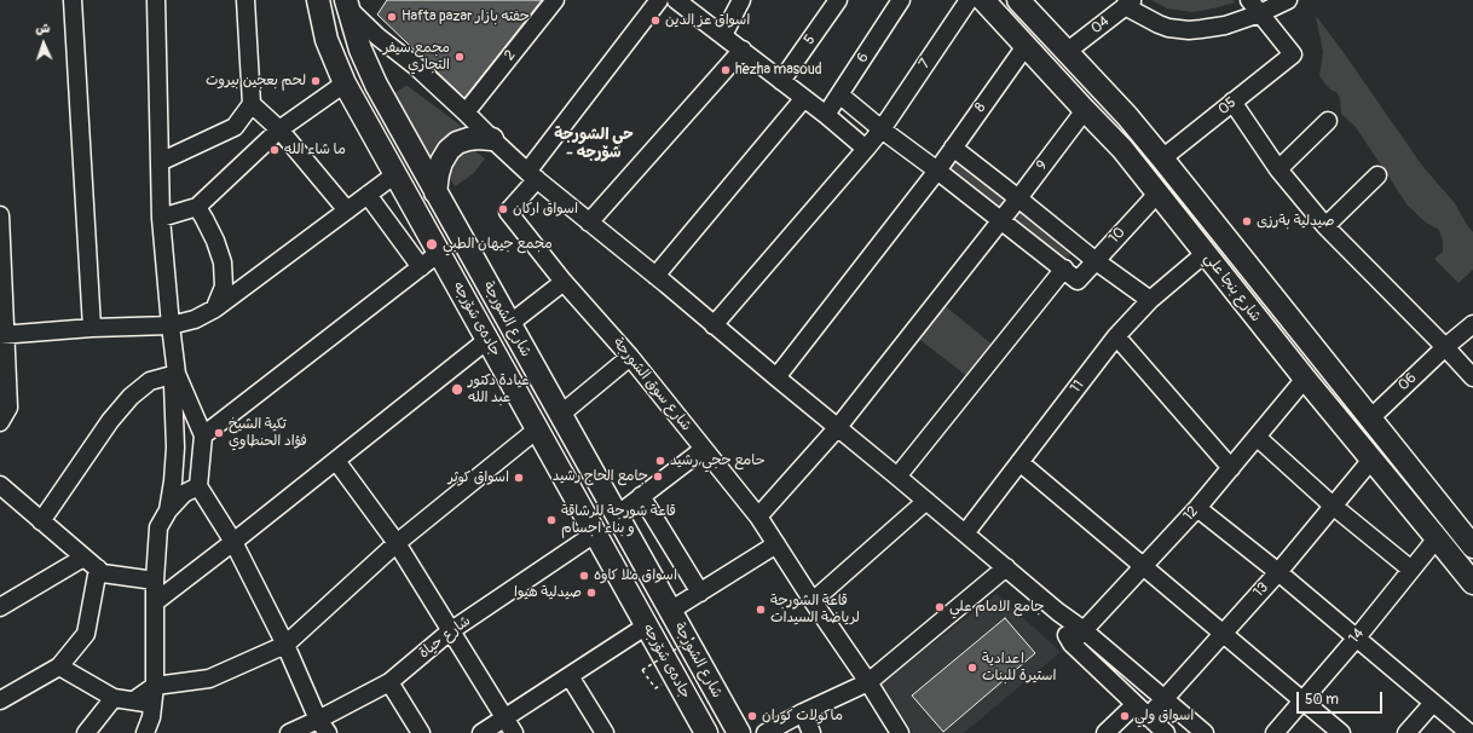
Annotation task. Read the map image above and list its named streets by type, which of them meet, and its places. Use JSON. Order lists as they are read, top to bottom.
{
  "streets": {
    "main road": ["شارع بنجا علي", "جادەی شۆرجە", "شارع الشورجة"],
    "street": [
      "04",
      "5",
      "2",
      "6",
      "7",
      "05",
      "8",
      "9",
      "10",
      "06",
      "شارع سوق الشورجة",
      "11",
      "12",
      "13",
      "14",
      "شارع حياة"
    ]
  },
  "crossings": [
    ["04", "شارع بنجا علي"],
    ["05", "شارع بنجا علي"],
    ["8", "شارع بنجا علي"],
    ["9", "شارع بنجا علي"],
    ["9", "شارع سوق الشورجة"],
    ["10", "شارع بنجا علي"],
    ["شارع بنجا علي", "06"],
    ["شارع بنجا علي", "11"],
    ["شارع بنجا علي", "12"],
    ["شارع بنجا علي", "13"],
    ["شارع بنجا علي", "14"],
    ["جادەی شۆرجە", "شارع حياة"]
  ],
  "districts": ["حي الشورجة - شۆرجە"],
  "places": [
    "Hafta pazar حفته بازار",
    "اسواق عز الدين",
    "مجمع سيفر التجاري",
    "hezha masoud",
    "لحم بعجين بيروت",
    "ما شاء الله",
    "اسواق اركان",
    "صيدلية بةرزى",
    "مجمع جيهان الطبي",
    "عيادة دكتور عبد الله",
    "تكية الشيخ فؤاد الحنطاوي",
    "حامع حجي رشيد",
    "جامع الحاج رشيد",
    "اسواق كوثر",
    "قاعة شورجة للرشاقة و بناء اجسام",
    "اسواق ملا كاوه",
    "صيدلية هيوا",
    "جامع الامام علي",
    "قاعة الشورجة لرياضة السيدات",
    "اعدادية استيرة للبنات",
    "ماكولات كوران",
    "اسواق ولي"
  ],
  "scale_bar": "50 m",
  "north": "top"
}
